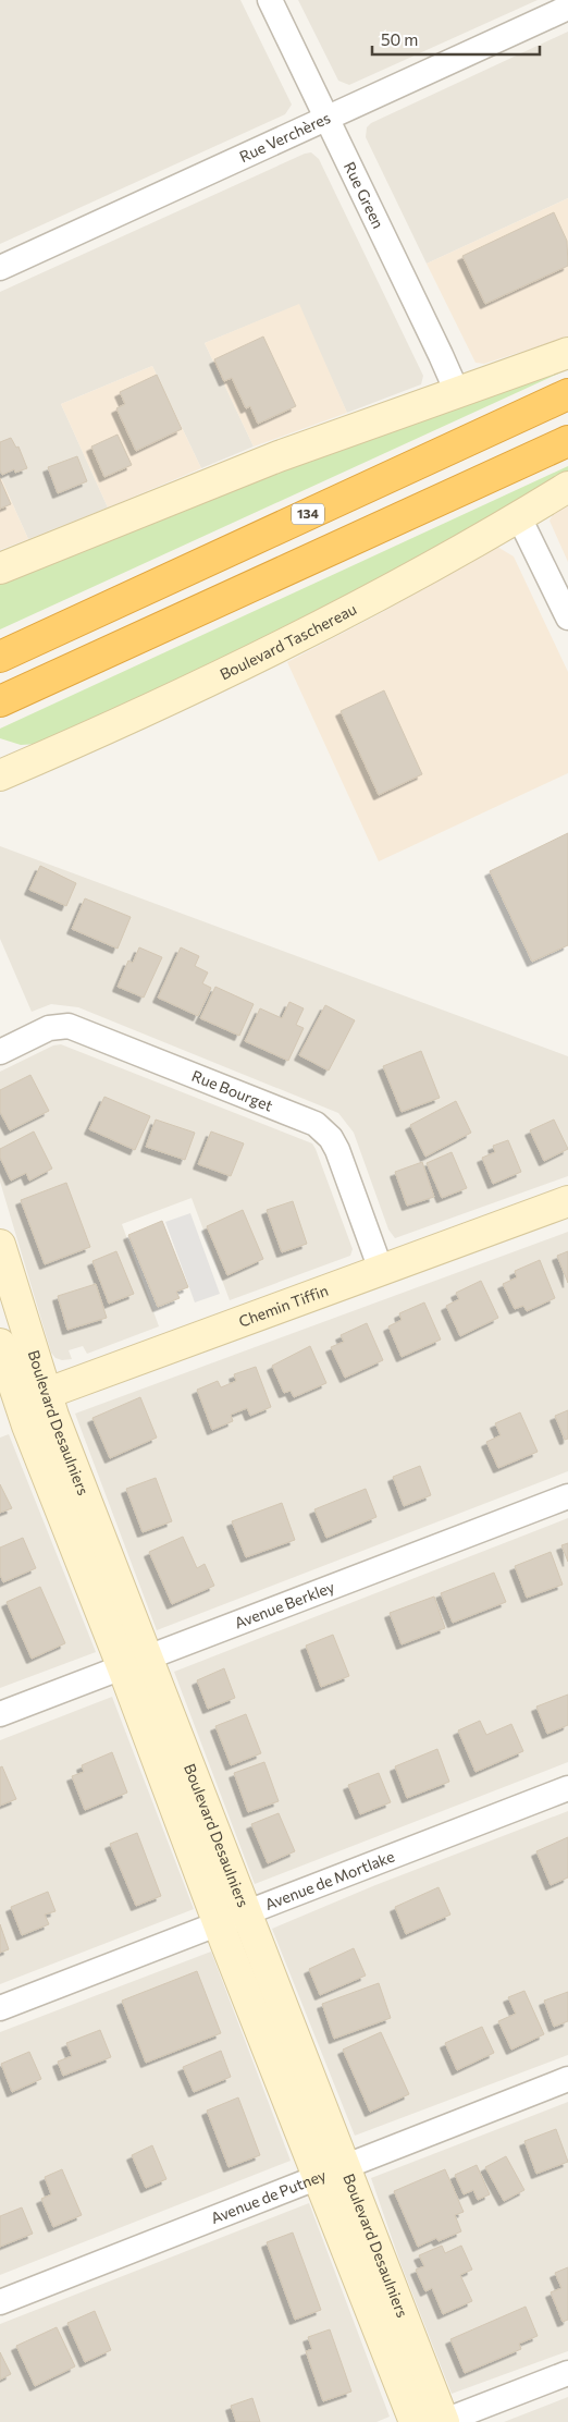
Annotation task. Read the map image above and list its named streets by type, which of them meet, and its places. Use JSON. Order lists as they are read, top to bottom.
{
  "streets": {
    "highway": ["134"],
    "street": [
      "Rue Verchères",
      "Rue Green",
      "Boulevard Taschereau",
      "Rue Bourget",
      "Chemin Tiffin",
      "Boulevard Desaulniers",
      "Avenue Berkley",
      "Avenue de Mortlake",
      "Avenue de Putney"
    ]
  },
  "crossings": [
    ["Rue Verchères", "Rue Green"],
    ["Rue Bourget", "Chemin Tiffin"],
    ["Chemin Tiffin", "Boulevard Desaulniers"],
    ["Boulevard Desaulniers", "Avenue Berkley"],
    ["Boulevard Desaulniers", "Avenue de Mortlake"],
    ["Boulevard Desaulniers", "Avenue de Putney"]
  ],
  "scale_bar": "50 m"
}
